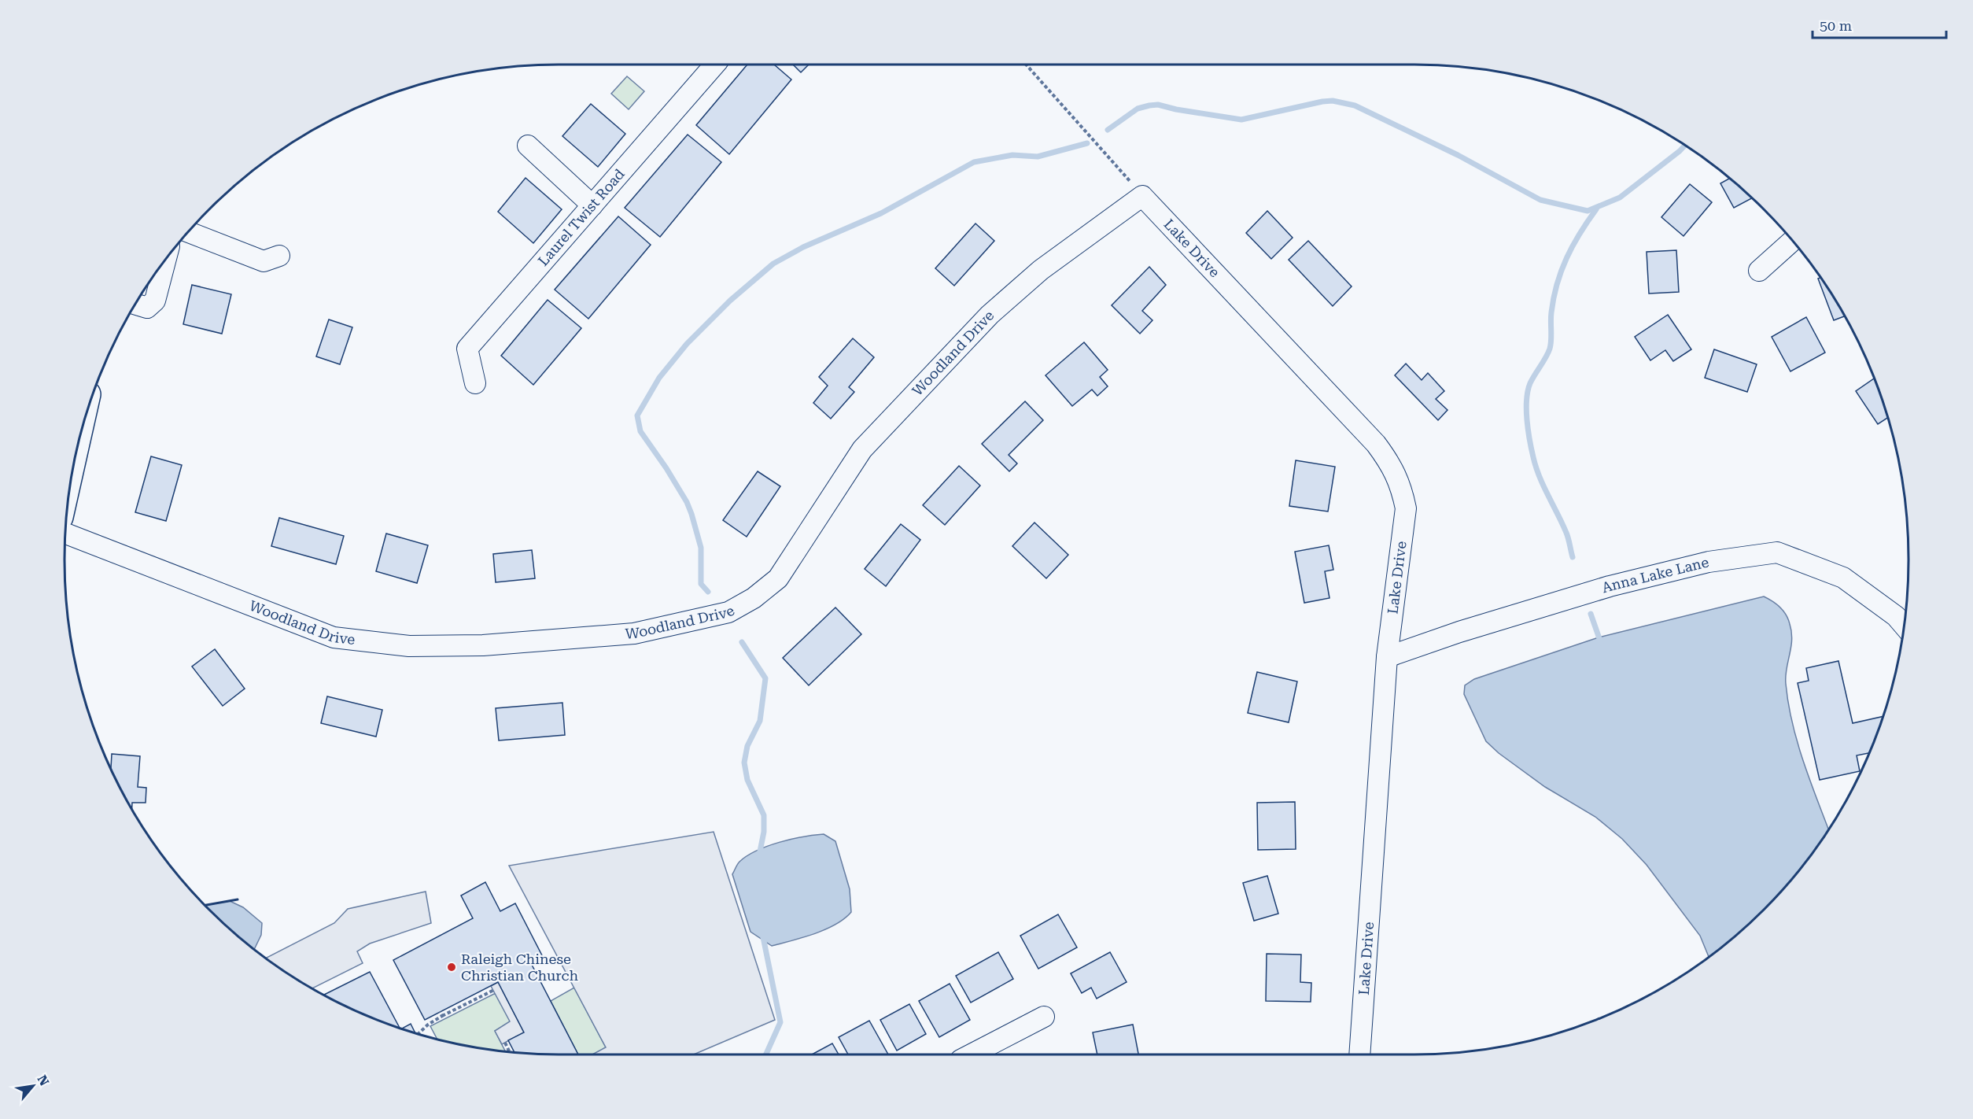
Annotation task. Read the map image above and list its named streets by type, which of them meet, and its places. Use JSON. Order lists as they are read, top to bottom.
{
  "streets": {
    "street": [
      "Laurel Twist Road",
      "Lake Drive",
      "Woodland Drive",
      "Anna Lake Lane"
    ]
  },
  "crossings": [
    ["Lake Drive", "Woodland Drive"],
    ["Lake Drive", "Anna Lake Lane"]
  ],
  "places": ["Raleigh Chinese Christian Church"],
  "scale_bar": "50 m",
  "north": "top right"
}
